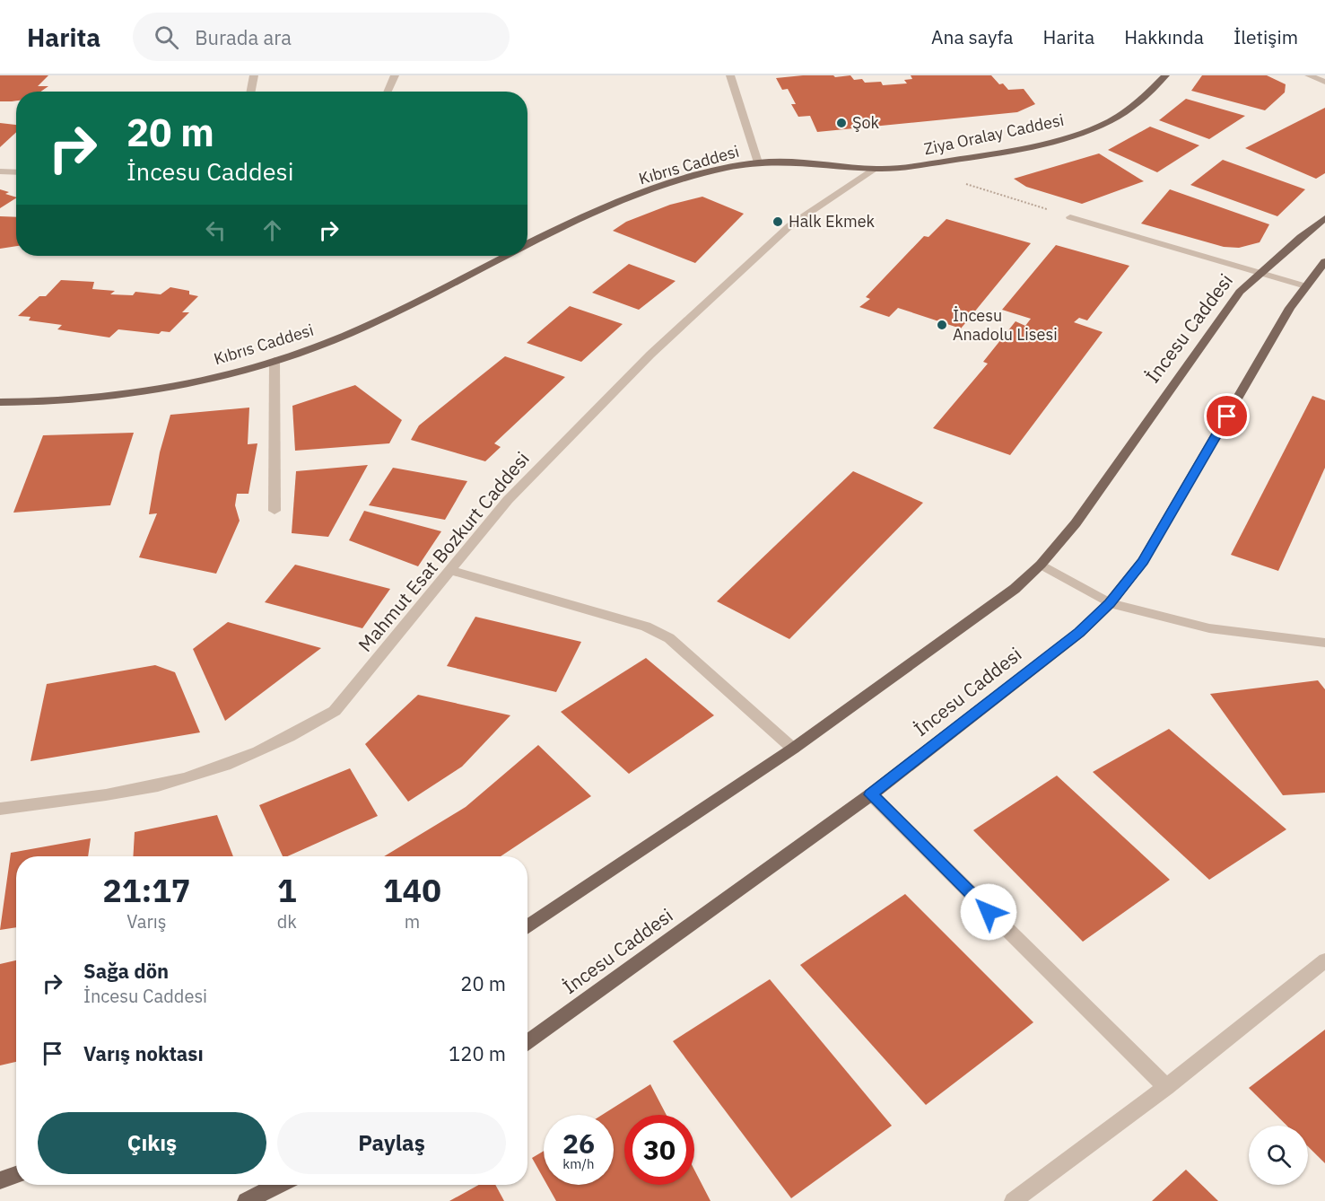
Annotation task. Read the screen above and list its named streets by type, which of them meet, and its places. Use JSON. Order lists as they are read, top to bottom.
{
  "streets": {
    "main road": ["Ziya Oralay Caddesi", "Kıbrıs Caddesi", "İncesu Caddesi"],
    "street": ["Mahmut Esat Bozkurt Caddesi"]
  },
  "crossings": [
    ["Ziya Oralay Caddesi", "Kıbrıs Caddesi"],
    ["Ziya Oralay Caddesi", "Mahmut Esat Bozkurt Caddesi"],
    ["Kıbrıs Caddesi", "Mahmut Esat Bozkurt Caddesi"]
  ],
  "places": ["Şok", "Halk Ekmek", "İncesu Anadolu Lisesi"],
  "page": {
    "header": "Harita",
    "search": "Burada ara",
    "nav": [
      "Ana sayfa",
      "Harita",
      "Hakkında",
      "İletişim"
    ],
    "turn": ["20 m", "İncesu Caddesi"],
    "eta": [
      "21:17",
      "Varış",
      "1",
      "dk",
      "140",
      "m"
    ],
    "list": [
      {
        "name": "Sağa dön",
        "note": "İncesu Caddesi",
        "value": "20 m"
      },
      {
        "name": "Varış noktası",
        "value": "120 m"
      }
    ],
    "buttons": ["Çıkış", "Paylaş"],
    "speed": "26 km/h",
    "limit": "30"
  }
}
